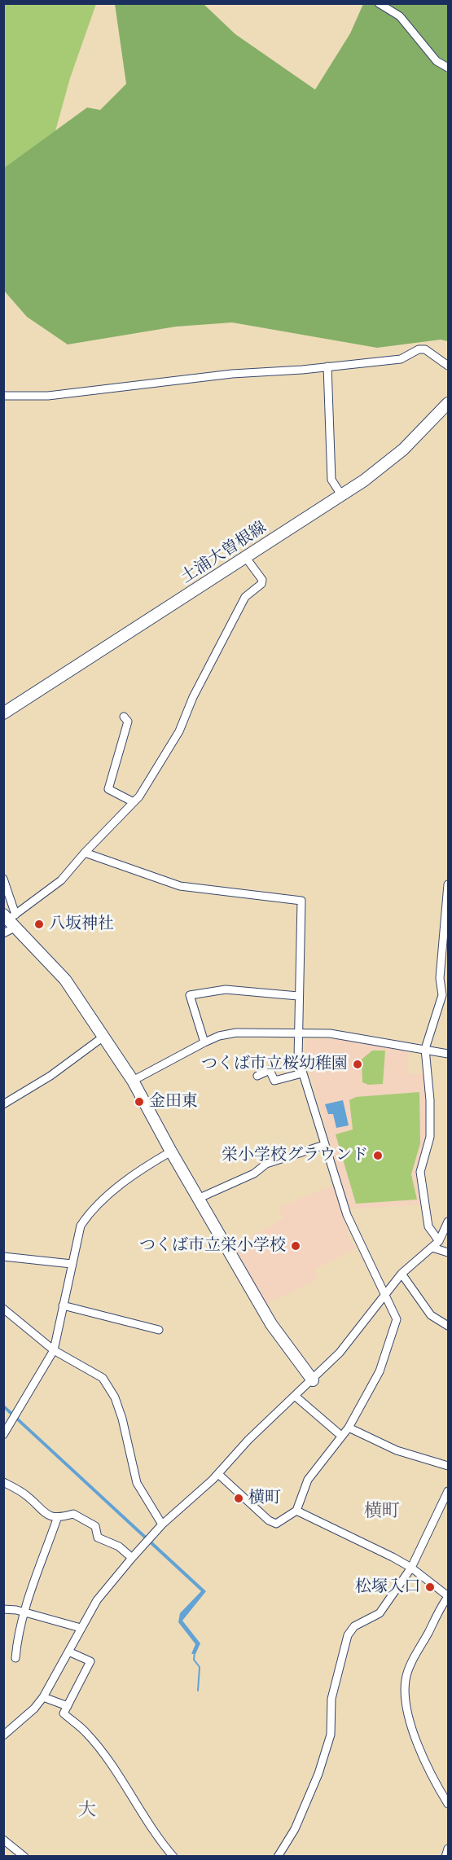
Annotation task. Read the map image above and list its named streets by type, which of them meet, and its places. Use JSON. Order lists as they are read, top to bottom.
{
  "streets": {
    "street": ["土浦大曽根線"]
  },
  "districts": ["横町", "大"],
  "places": [
    "八坂神社",
    "つくば市立桜幼稚園",
    "金田東",
    "栄小学校グラウンド",
    "つくば市立栄小学校",
    "横町",
    "松塚入口"
  ]
}
